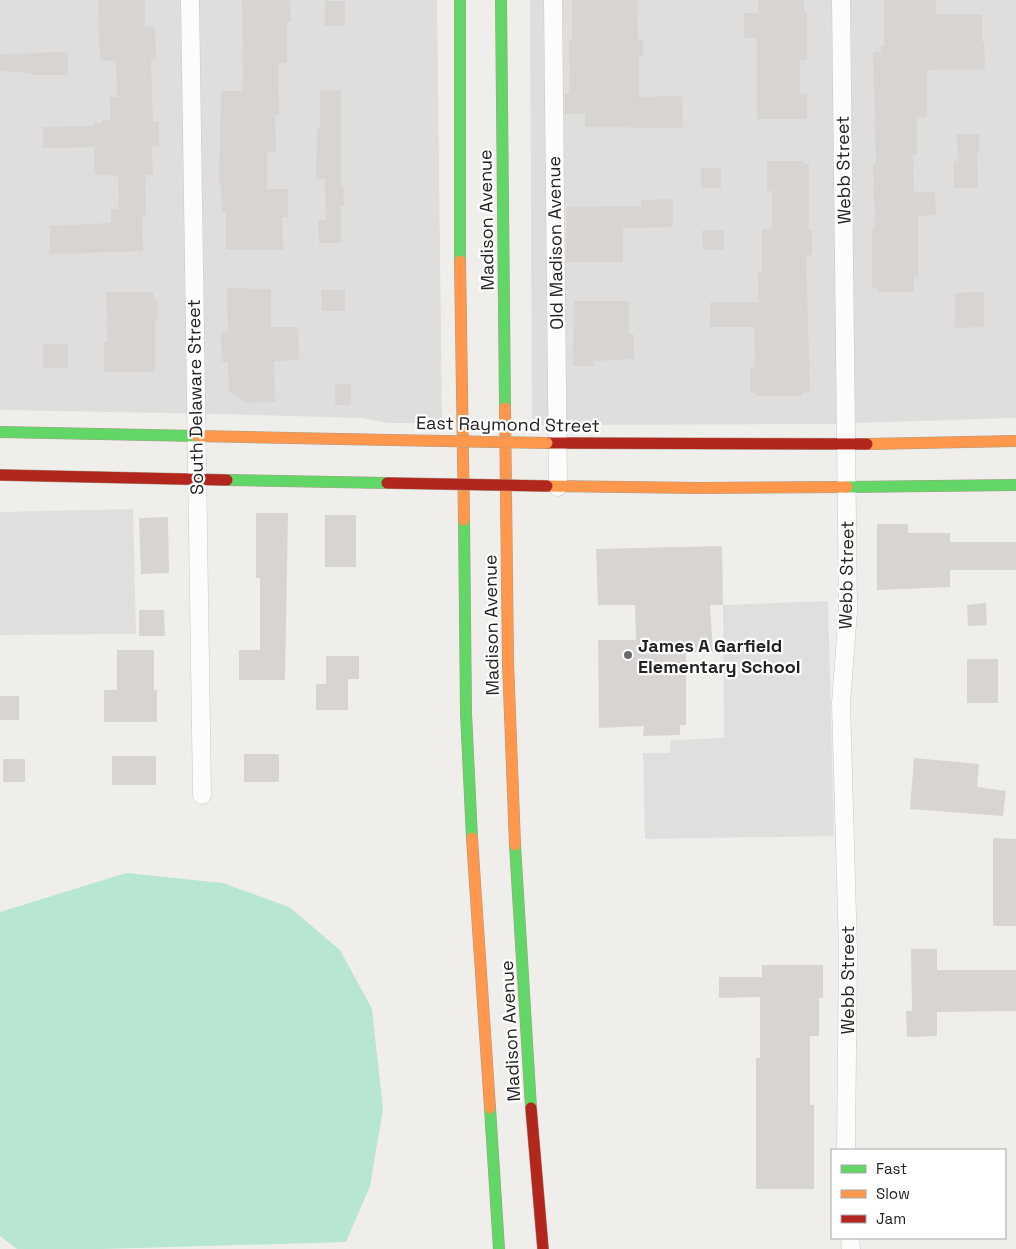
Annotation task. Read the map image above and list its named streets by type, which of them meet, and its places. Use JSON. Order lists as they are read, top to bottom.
{
  "streets": {
    "main road": ["Madison Avenue", "East Raymond Street"],
    "street": ["Webb Street", "Old Madison Avenue", "South Delaware Street"]
  },
  "crossings": [
    ["Webb Street", "East Raymond Street"],
    ["Old Madison Avenue", "East Raymond Street"],
    ["South Delaware Street", "East Raymond Street"]
  ],
  "places": ["James A Garfield Elementary School"],
  "legend": ["Fast", "Slow", "Jam"]
}
